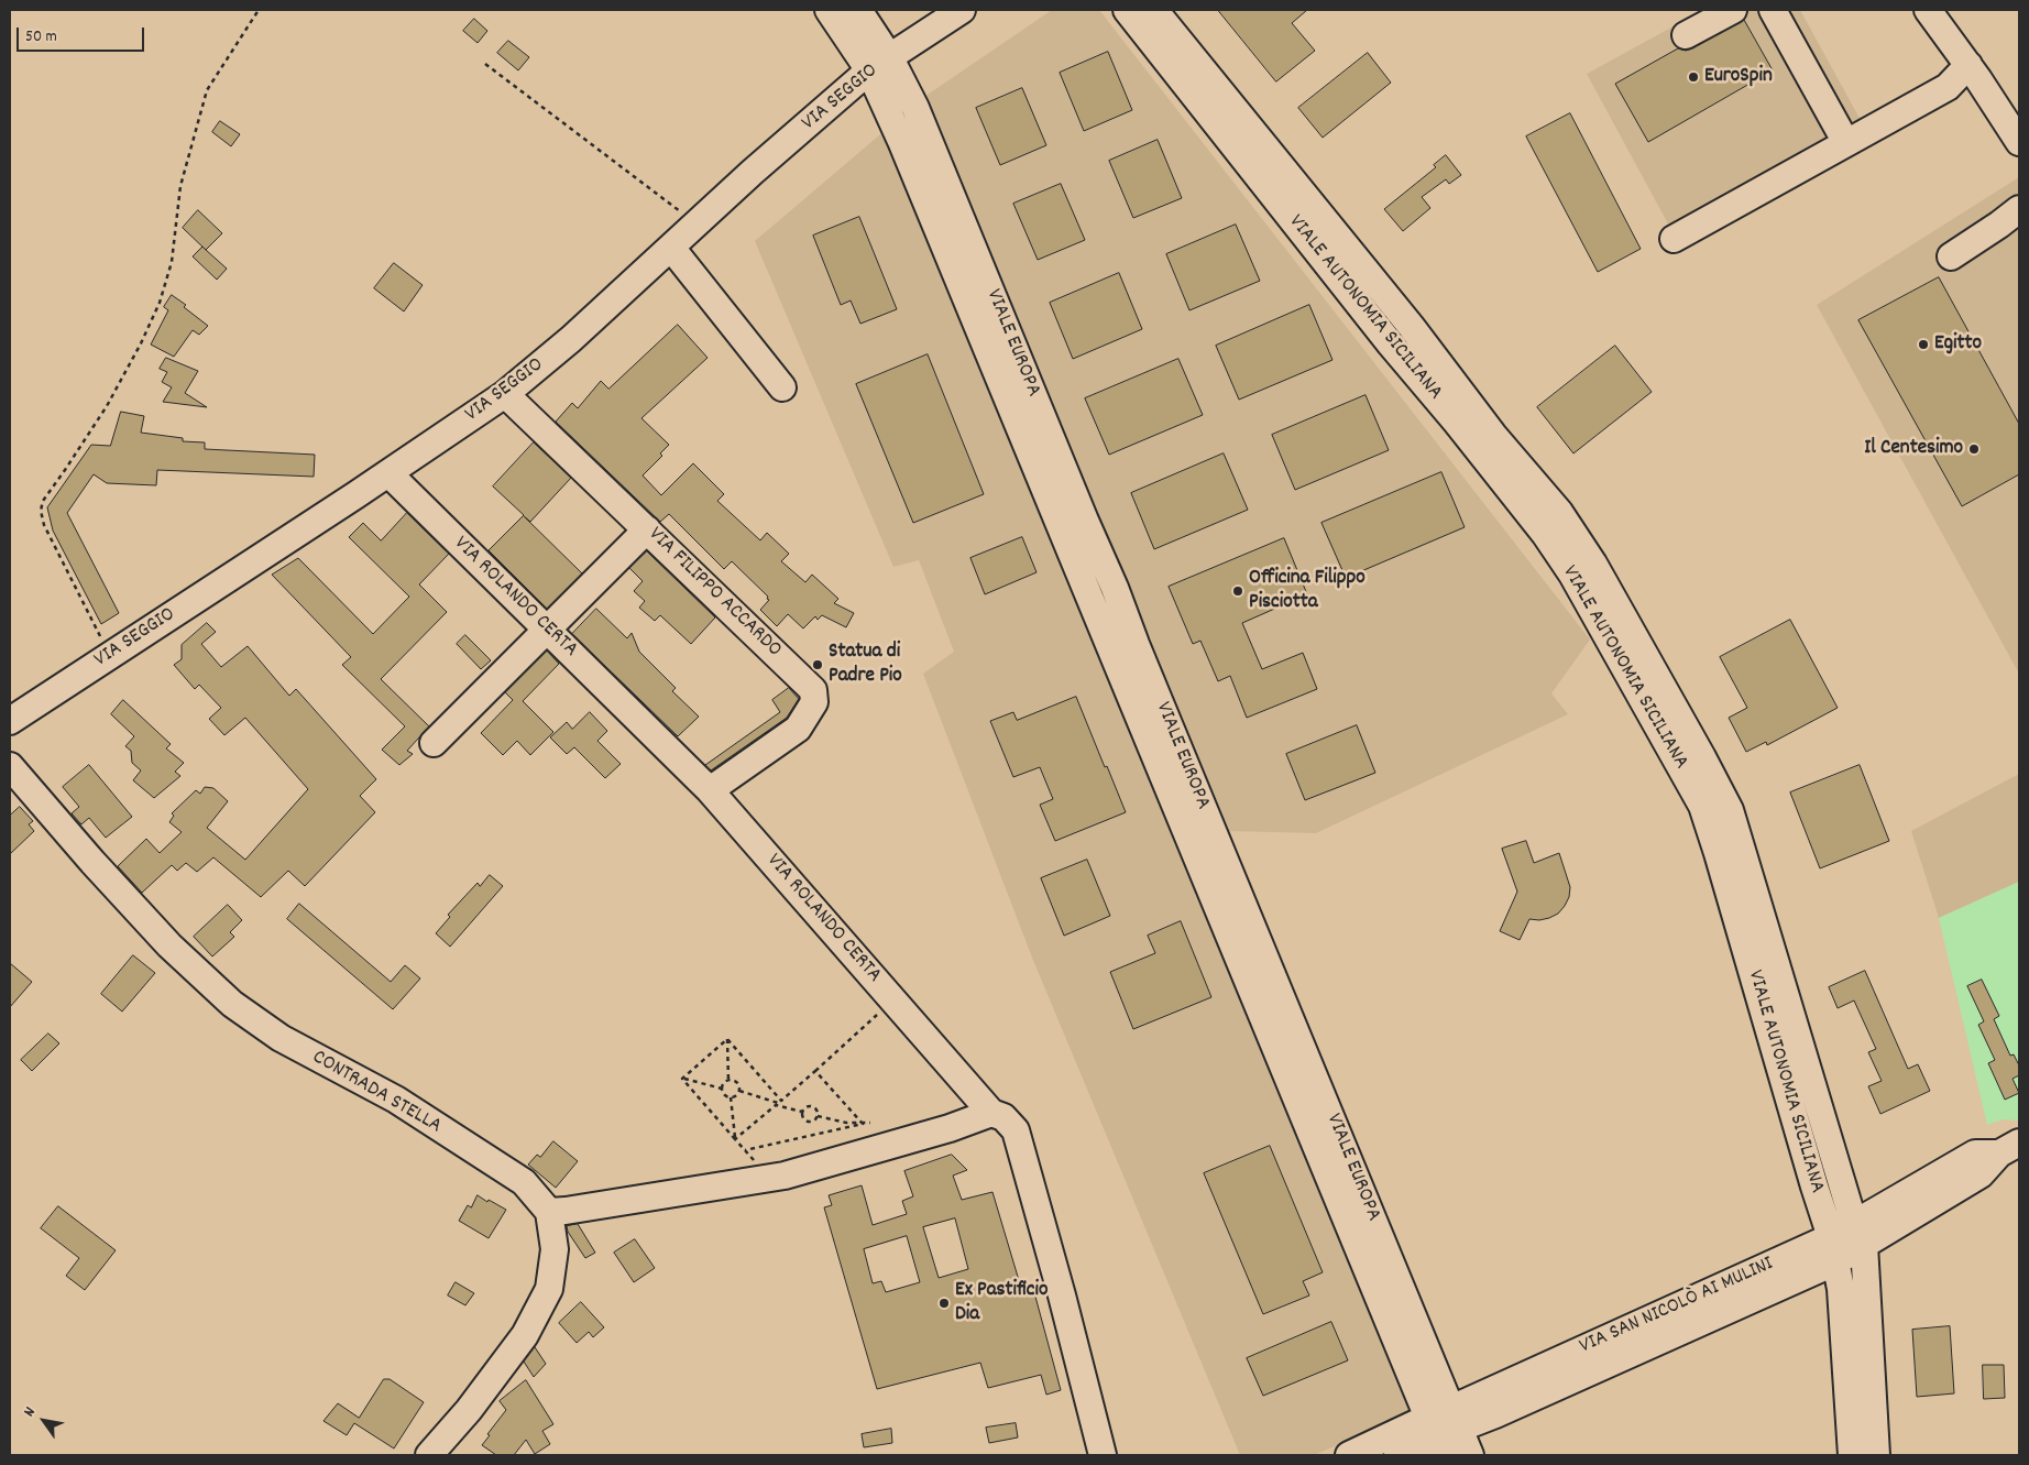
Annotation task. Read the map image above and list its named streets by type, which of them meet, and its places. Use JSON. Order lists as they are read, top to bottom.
{
  "streets": {
    "street": [
      "VIA SEGGIO",
      "VIALE AUTONOMIA SICILIANA",
      "VIALE EUROPA",
      "VIA FILIPPO ACCARDO",
      "VIA ROLANDO CERTA",
      "CONTRADA STELLA",
      "VIA SAN NICOLÒ AI MULINI"
    ]
  },
  "crossings": [
    ["VIA SEGGIO", "VIALE EUROPA"],
    ["VIA SEGGIO", "VIA FILIPPO ACCARDO"],
    ["VIA SEGGIO", "VIA ROLANDO CERTA"],
    ["VIALE AUTONOMIA SICILIANA", "VIA SAN NICOLÒ AI MULINI"],
    ["VIALE EUROPA", "VIA SAN NICOLÒ AI MULINI"],
    ["VIA FILIPPO ACCARDO", "VIA ROLANDO CERTA"]
  ],
  "places": [
    "EuroSpin",
    "Egitto",
    "Il Centesimo",
    "Officina Filippo Pisciotta",
    "Statua di Padre Pio",
    "Ex Pastificio Dia"
  ],
  "scale_bar": "50 m",
  "north": "top left"
}
